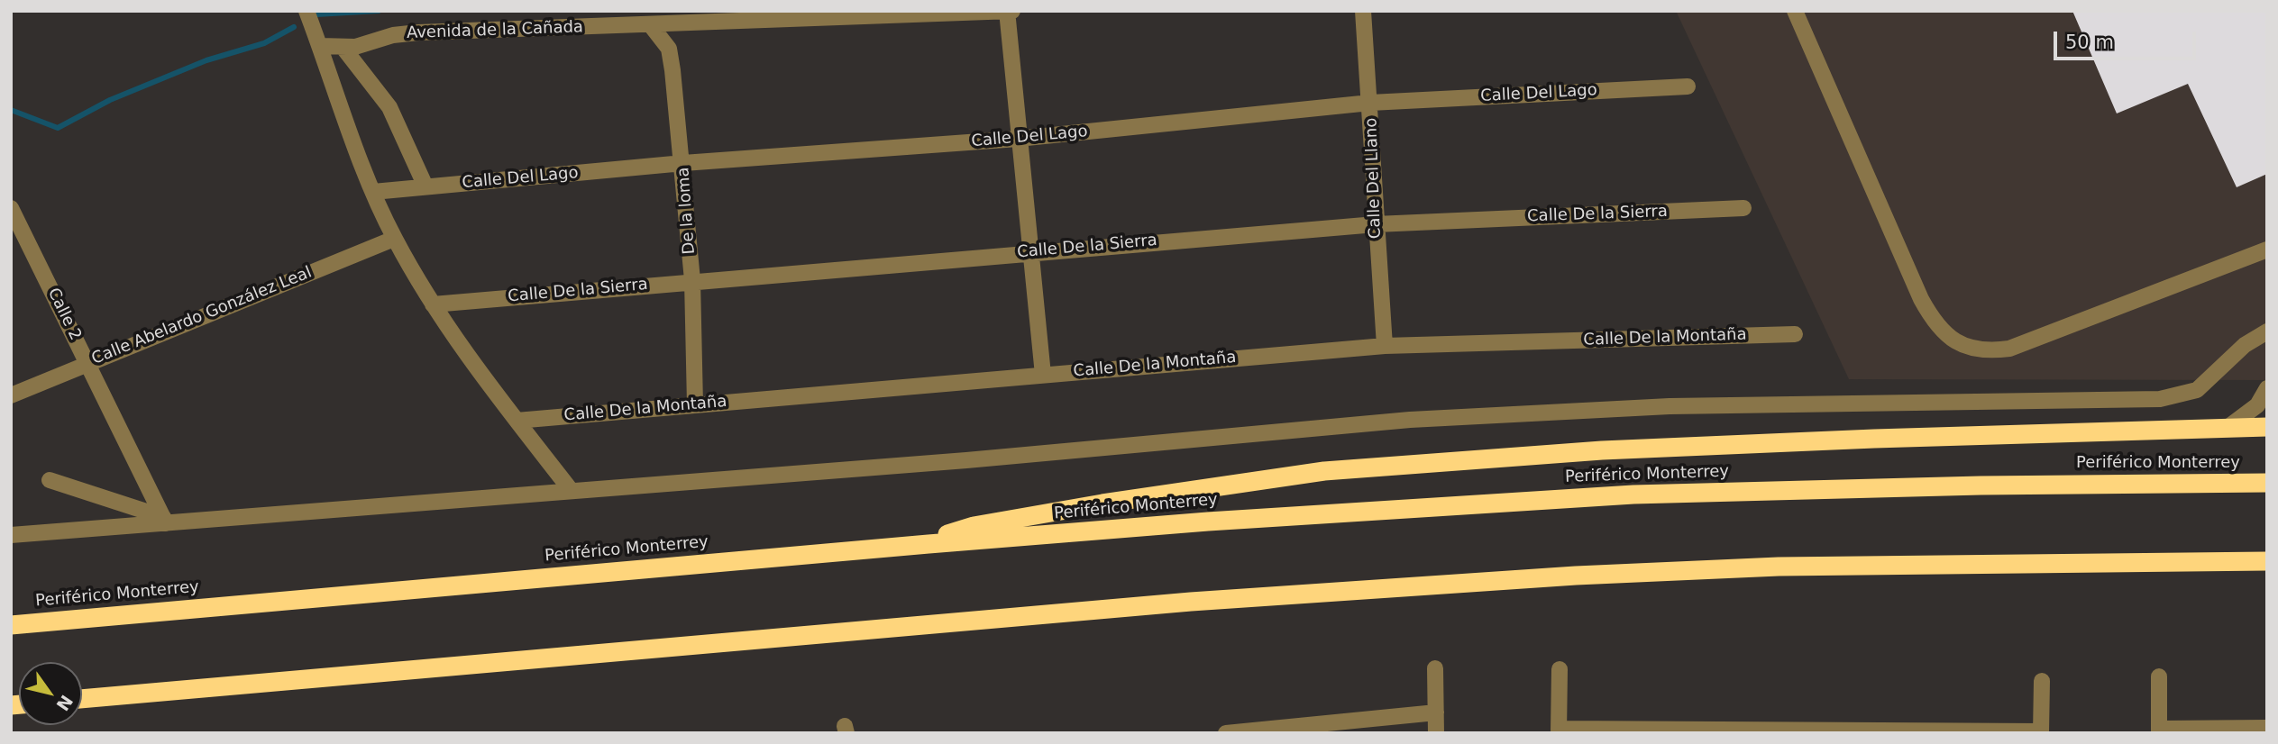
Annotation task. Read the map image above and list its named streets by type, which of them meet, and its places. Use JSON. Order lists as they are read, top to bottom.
{
  "streets": {
    "highway": ["Periférico Monterrey"],
    "street": [
      "Avenida de la Cañada",
      "Calle Del Lago",
      "Calle Del Llano",
      "De la loma",
      "Calle De la Sierra",
      "Calle 2",
      "Calle Abelardo González Leal",
      "Calle De la Montaña"
    ]
  },
  "crossings": [
    ["Avenida de la Cañada", "De la loma"],
    ["Calle Del Lago", "Calle Del Llano"],
    ["Calle Del Lago", "De la loma"],
    ["Calle Del Llano", "Calle De la Sierra"],
    ["Calle Del Llano", "Calle De la Montaña"],
    ["De la loma", "Calle De la Sierra"],
    ["De la loma", "Calle De la Montaña"],
    ["Calle 2", "Calle Abelardo González Leal"]
  ],
  "scale_bar": "50 m",
  "north": "bottom right"
}
